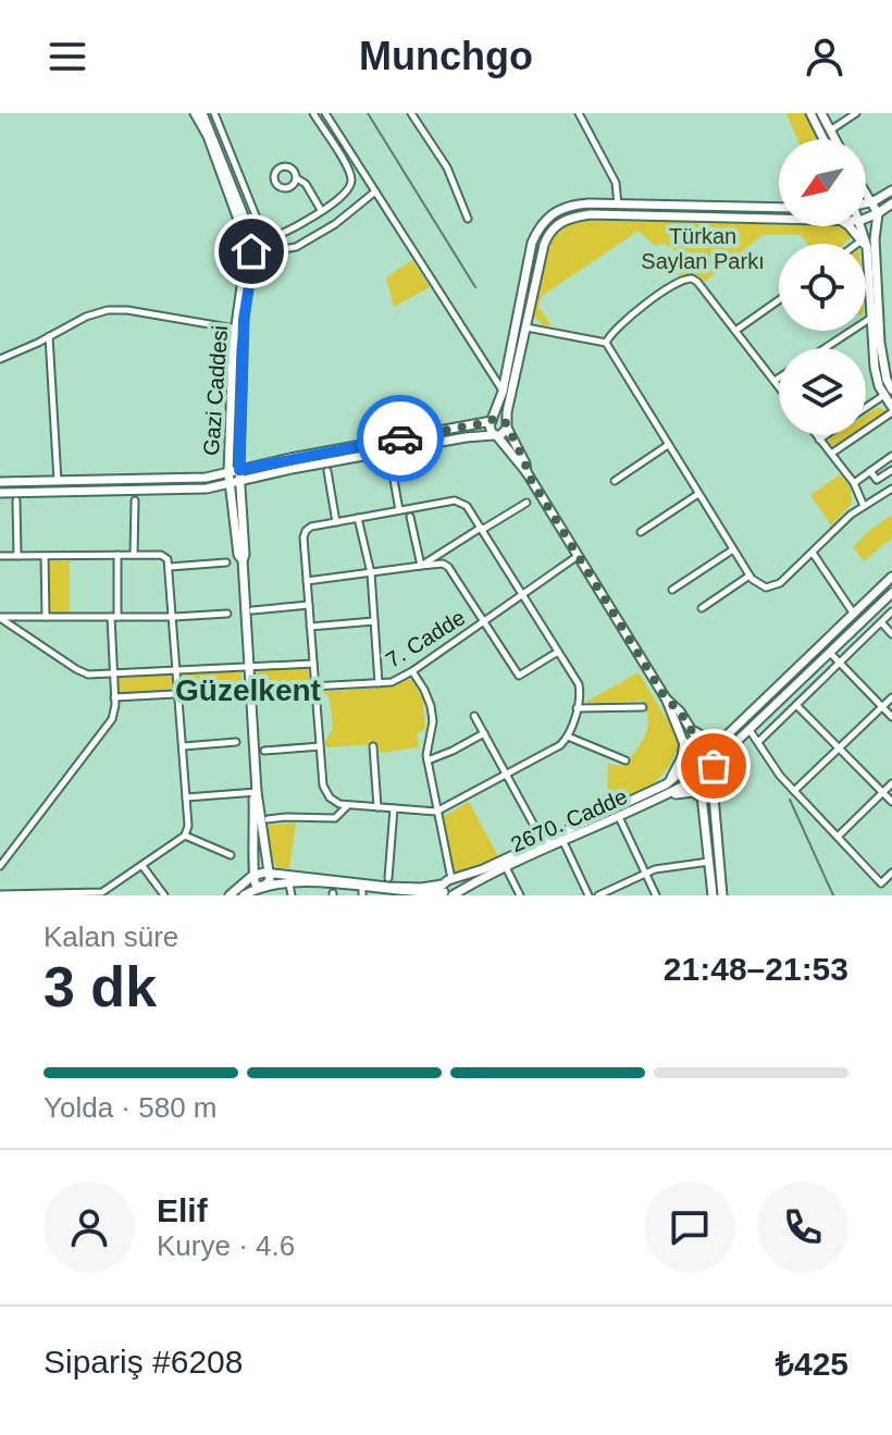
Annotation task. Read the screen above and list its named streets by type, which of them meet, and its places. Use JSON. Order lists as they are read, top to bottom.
{
  "streets": {
    "main road": ["Gazi Caddesi", "2670. Cadde"],
    "street": ["7. Cadde"]
  },
  "districts": ["Güzelkent"],
  "parks": ["Türkan Saylan Parkı"],
  "north": "bottom left",
  "page": {
    "header": "Munchgo",
    "heading": ["3 dk", "Kalan süre", "21:48–21:53"],
    "panel": [
      "Elif",
      "Kurye · 4.6",
      "Sipariş #6208",
      "₺425"
    ],
    "bar": "Yolda · 580 m"
  }
}
